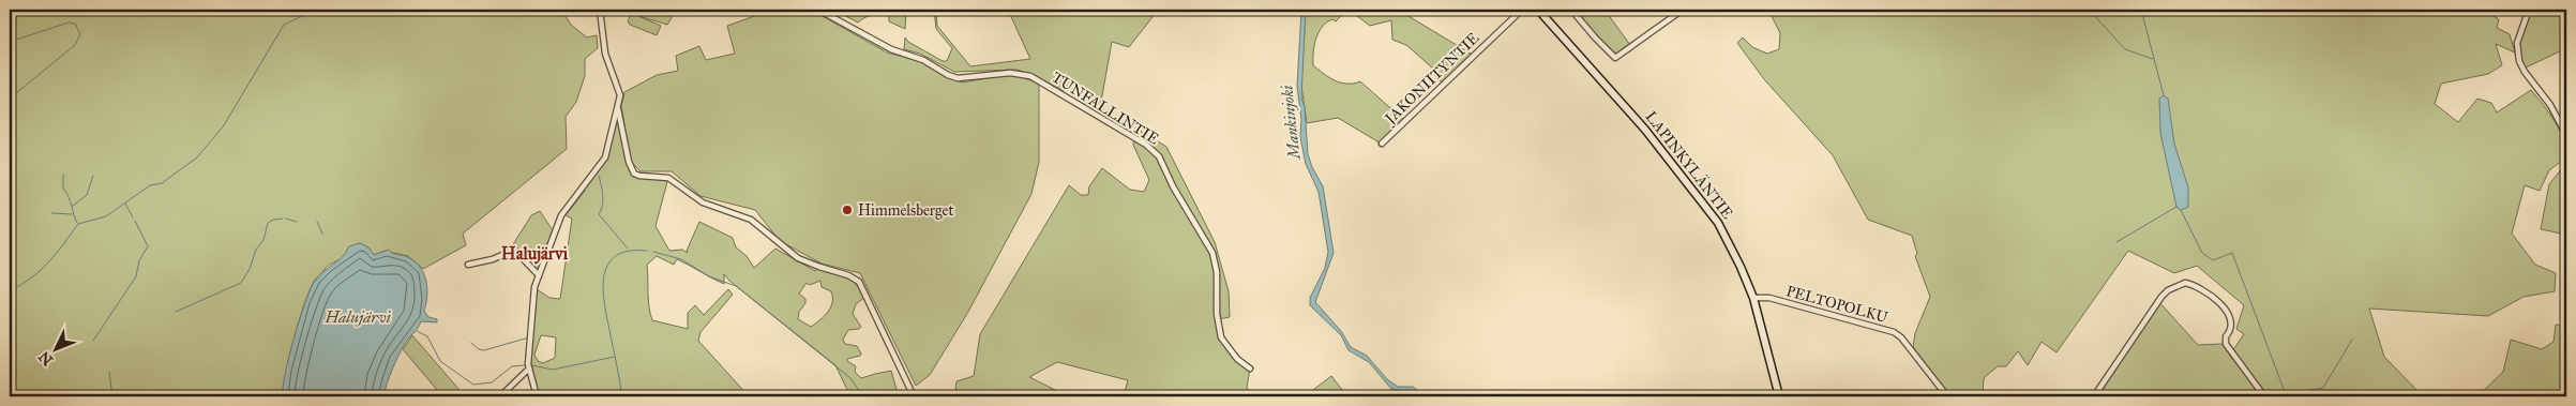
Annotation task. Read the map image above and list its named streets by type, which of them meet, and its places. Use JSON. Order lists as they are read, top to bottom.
{
  "streets": {
    "main road": ["LAPINKYLÄNTIE"],
    "street": ["JAKONIITYNTIE", "TUNFALLINTIE", "PELTOPOLKU"]
  },
  "crossings": [
    ["LAPINKYLÄNTIE", "PELTOPOLKU"]
  ],
  "districts": ["Halujärvi"],
  "water": ["Mankinjoki", "Halujärvi"],
  "places": ["Himmelsberget"],
  "north": "bottom left"
}
